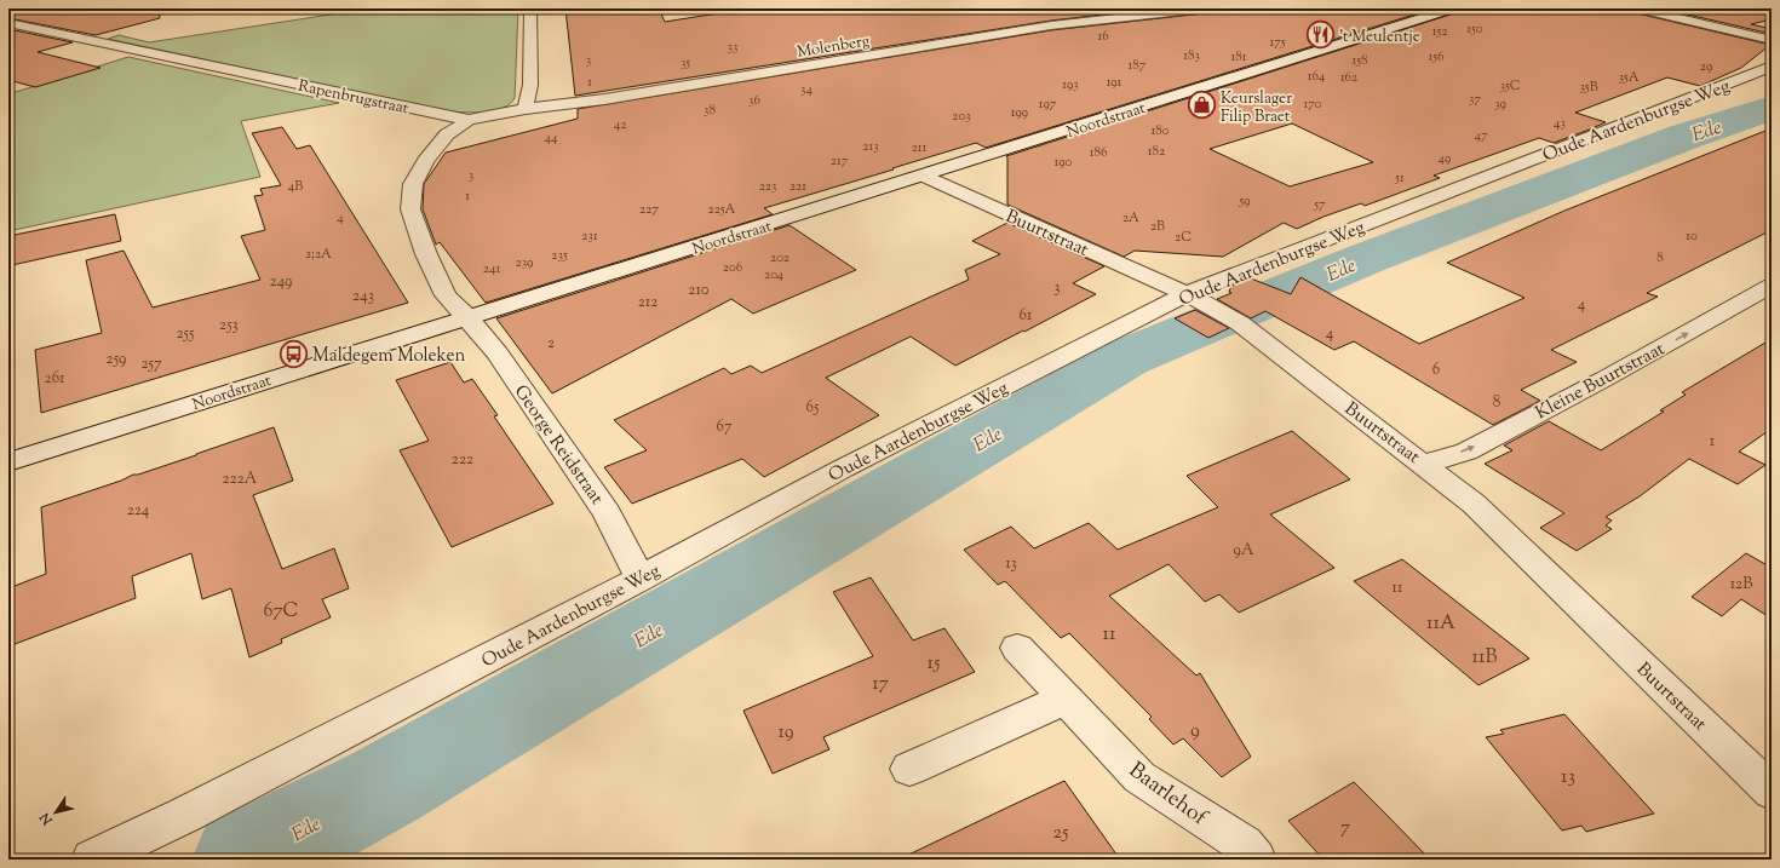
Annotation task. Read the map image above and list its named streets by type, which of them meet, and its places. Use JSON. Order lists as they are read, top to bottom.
{
  "streets": {
    "street": [
      "Molenberg",
      "Rapenbrugstraat",
      "Noordstraat",
      "Oude Aardenburgse Weg",
      "Buurtstraat",
      "Kleine Buurtstraat",
      "George Reidstraat",
      "Baarlehof"
    ]
  },
  "crossings": [
    ["Molenberg", "Rapenbrugstraat"],
    ["Noordstraat", "Buurtstraat"],
    ["Noordstraat", "George Reidstraat"],
    ["Oude Aardenburgse Weg", "Buurtstraat"],
    ["Oude Aardenburgse Weg", "George Reidstraat"],
    ["Buurtstraat", "Kleine Buurtstraat"]
  ],
  "one_way": ["Kleine Buurtstraat"],
  "water": ["Ede"],
  "places": {
    "restaurant": ["'t Meulentje"],
    "shop": ["Keurslager Filip Braet"],
    "bus stop": ["Maldegem Moleken"]
  },
  "house_numbers": [
    "150",
    "152",
    "16",
    "175",
    "33",
    "183",
    "181",
    "156",
    "3",
    "158",
    "35",
    "187",
    "29",
    "164",
    "162",
    "35A",
    "1",
    "191",
    "193",
    "35C",
    "35B",
    "34",
    "37",
    "36",
    "197",
    "170",
    "39",
    "38",
    "199",
    "203",
    "43",
    "42",
    "180",
    "47",
    "44",
    "213",
    "211",
    "182",
    "186",
    "49",
    "217",
    "190",
    "3",
    "51",
    "4B",
    "223",
    "221",
    "1",
    "59",
    "57",
    "227",
    "225A",
    "4",
    "2A",
    "2B",
    "231",
    "10",
    "2C",
    "2;2A",
    "235",
    "202",
    "8",
    "239",
    "206",
    "241",
    "204",
    "249",
    "3",
    "210",
    "243",
    "212",
    "4",
    "61",
    "253",
    "255",
    "4",
    "2",
    "259",
    "257",
    "6",
    "261",
    "8",
    "65",
    "67",
    "1",
    "222",
    "222A",
    "224",
    "9A",
    "13",
    "12B",
    "11",
    "67C",
    "11A",
    "11",
    "11B",
    "15",
    "17",
    "9",
    "19",
    "13",
    "7",
    "25"
  ],
  "north": "bottom left"
}
